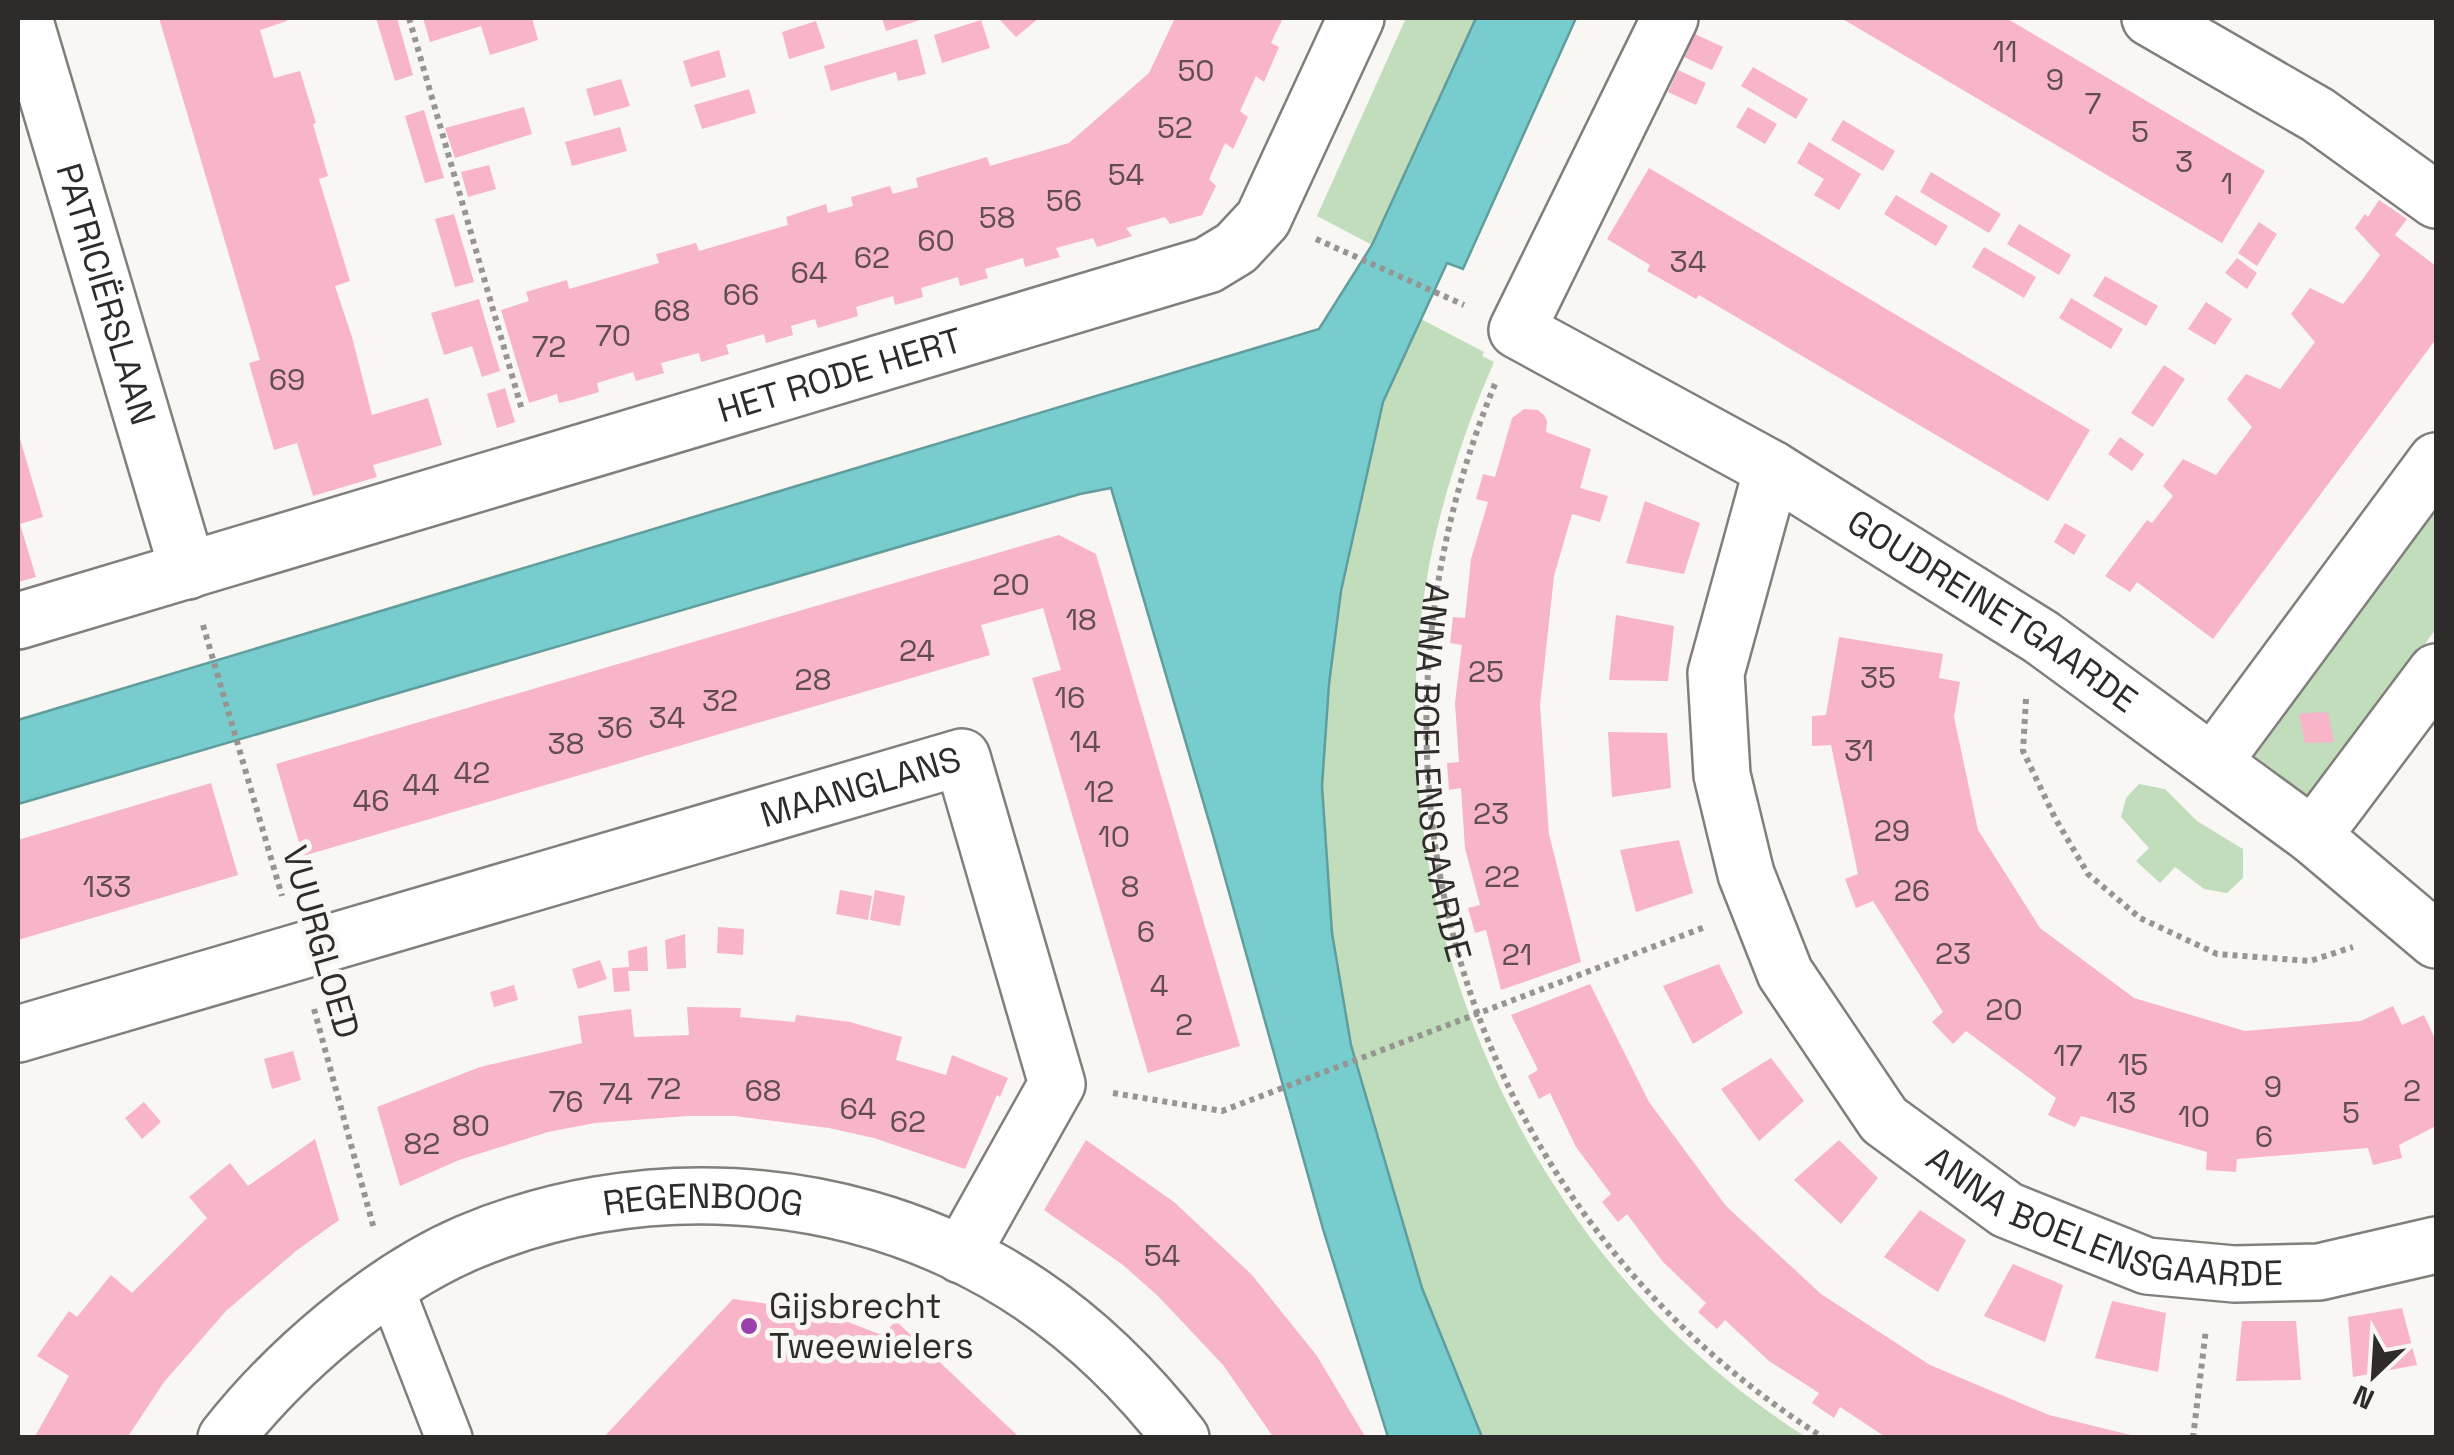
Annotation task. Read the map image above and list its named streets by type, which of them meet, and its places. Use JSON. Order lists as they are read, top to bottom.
{
  "streets": {
    "street": [
      "PATRICIËRSLAAN",
      "HET RODE HERT",
      "GOUDREINETGAARDE",
      "ANNA BOELENSGAARDE",
      "MAANGLANS",
      "REGENBOOG"
    ],
    "path": ["VUURGLOED"]
  },
  "crossings": [
    ["PATRICIËRSLAAN", "HET RODE HERT"],
    ["PATRICIËRSLAAN", "VUURGLOED"],
    ["HET RODE HERT", "VUURGLOED"],
    ["GOUDREINETGAARDE", "ANNA BOELENSGAARDE"],
    ["MAANGLANS", "VUURGLOED"],
    ["VUURGLOED", "REGENBOOG"]
  ],
  "places": ["Gijsbrecht Tweewielers"],
  "house_numbers": [
    "11",
    "50",
    "9",
    "7",
    "52",
    "5",
    "3",
    "54",
    "1",
    "56",
    "58",
    "60",
    "62",
    "34",
    "64",
    "66",
    "68",
    "70",
    "72",
    "69",
    "20",
    "18",
    "24",
    "25",
    "35",
    "28",
    "16",
    "32",
    "34",
    "36",
    "14",
    "38",
    "31",
    "42",
    "44",
    "12",
    "46",
    "23",
    "29",
    "10",
    "22",
    "133",
    "8",
    "26",
    "6",
    "23",
    "21",
    "4",
    "20",
    "2",
    "17",
    "15",
    "9",
    "72",
    "68",
    "2",
    "74",
    "76",
    "13",
    "64",
    "5",
    "10",
    "62",
    "80",
    "6",
    "82",
    "54"
  ],
  "north": "bottom left"
}
